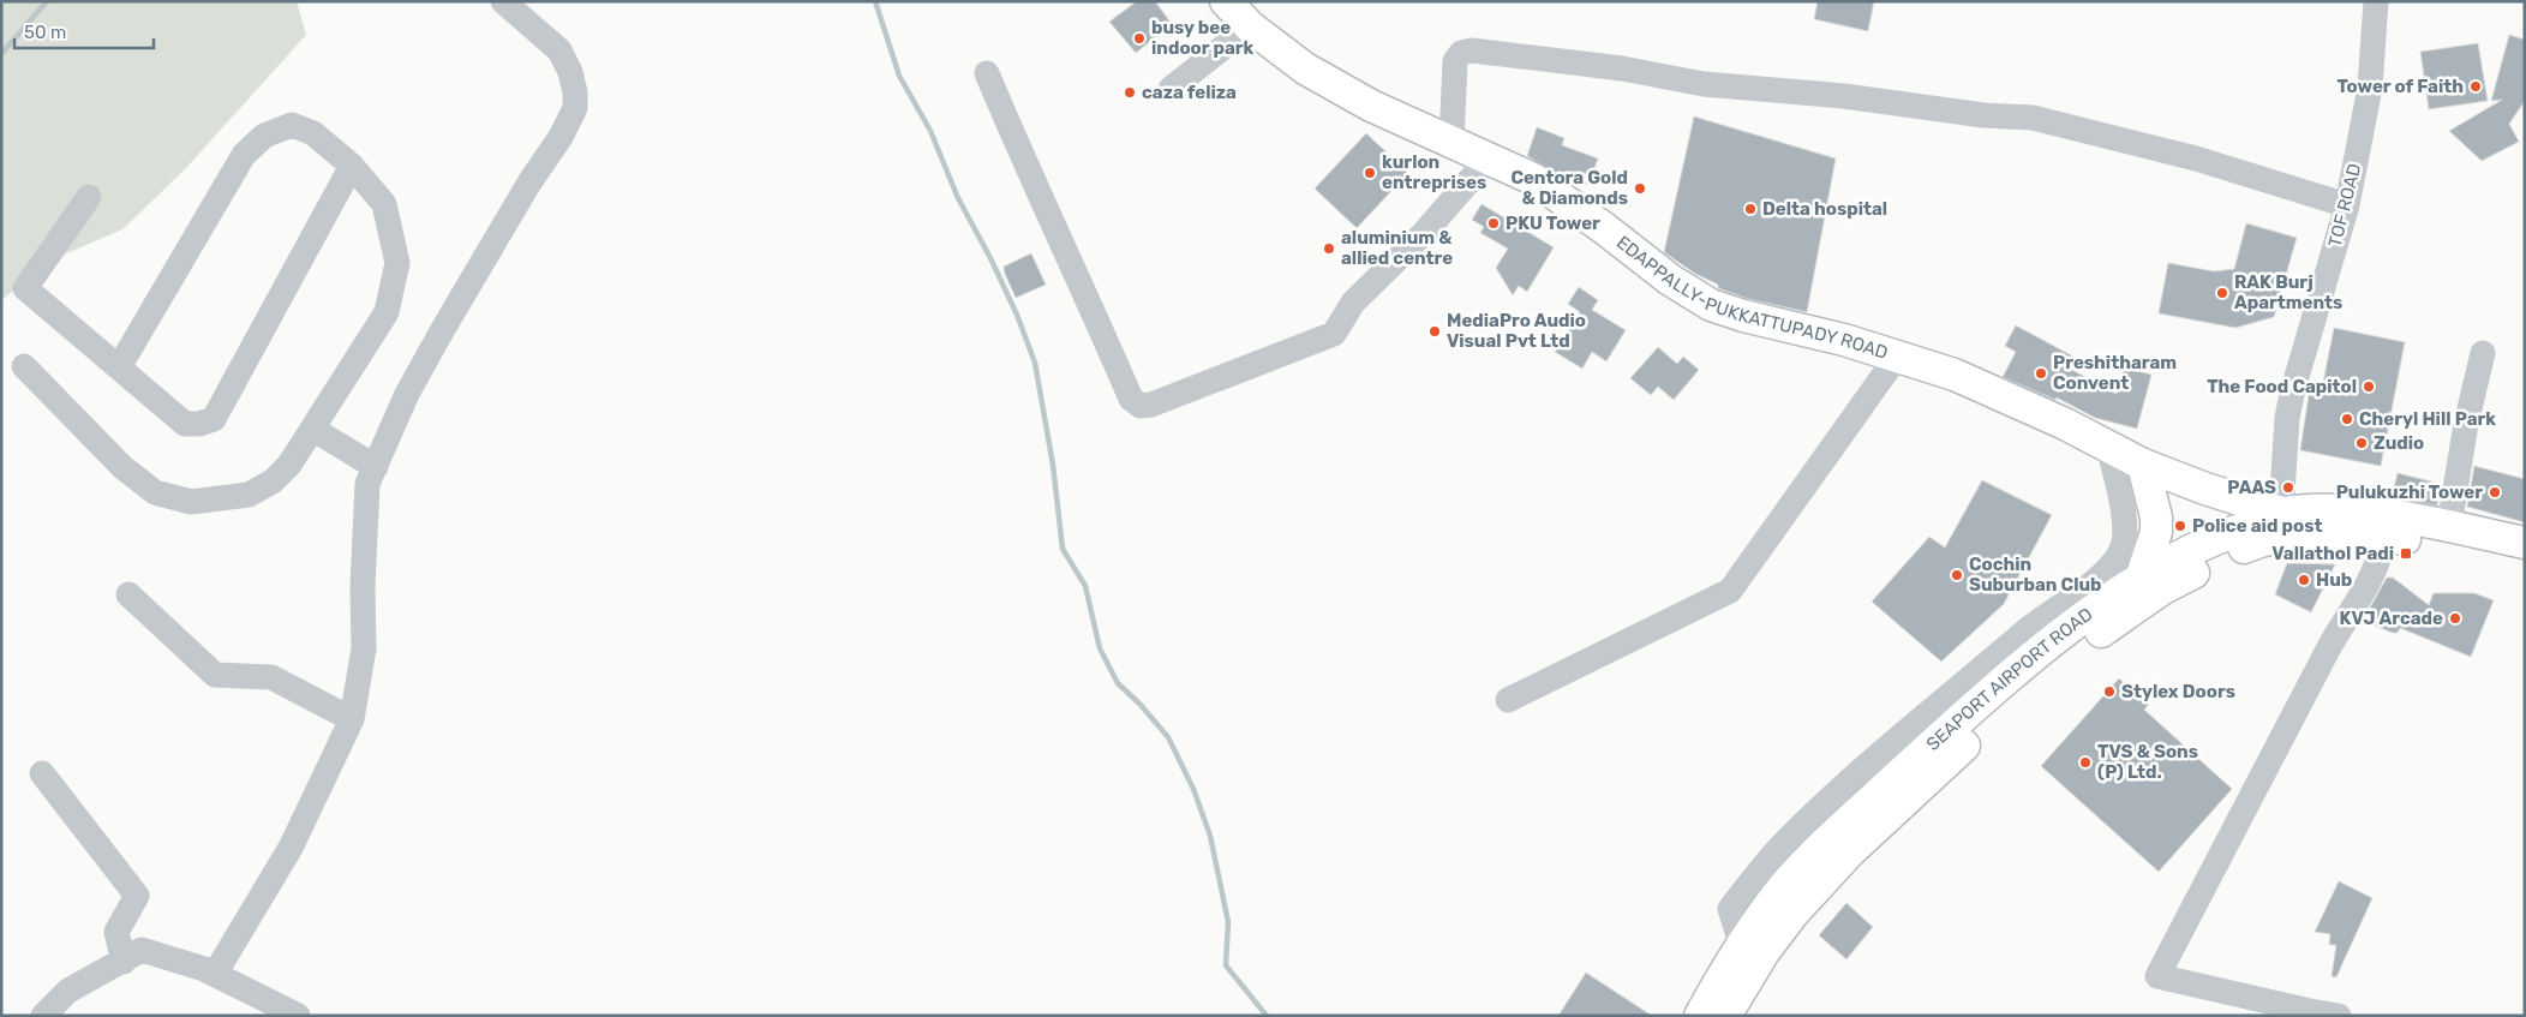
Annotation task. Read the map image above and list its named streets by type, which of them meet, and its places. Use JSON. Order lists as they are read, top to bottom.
{
  "streets": {
    "main road": ["EDAPPALLY-PUKKATTUPADY ROAD", "SEAPORT AIRPORT ROAD"],
    "street": ["TOF ROAD"]
  },
  "crossings": [
    ["TOF ROAD", "EDAPPALLY-PUKKATTUPADY ROAD"],
    ["TOF ROAD", "SEAPORT AIRPORT ROAD"],
    ["EDAPPALLY-PUKKATTUPADY ROAD", "SEAPORT AIRPORT ROAD"]
  ],
  "places": {
    "other": [
      "busy bee indoor park",
      "Tower of Faith",
      "caza feliza",
      "kurlon entreprises",
      "Centora Gold & Diamonds",
      "Delta hospital",
      "PKU Tower",
      "aluminium & allied centre",
      "RAK Burj Apartments",
      "MediaPro Audio Visual Pvt Ltd",
      "Preshitharam Convent",
      "The Food Capitol",
      "Cheryl Hill Park",
      "Zudio",
      "PAAS",
      "Pulukuzhi Tower",
      "Police aid post",
      "Cochin Suburban Club",
      "Hub",
      "KVJ Arcade",
      "Stylex Doors",
      "TVS & Sons (P) Ltd."
    ],
    "transit": ["Vallathol Padi"]
  },
  "scale_bar": "50 m"
}
